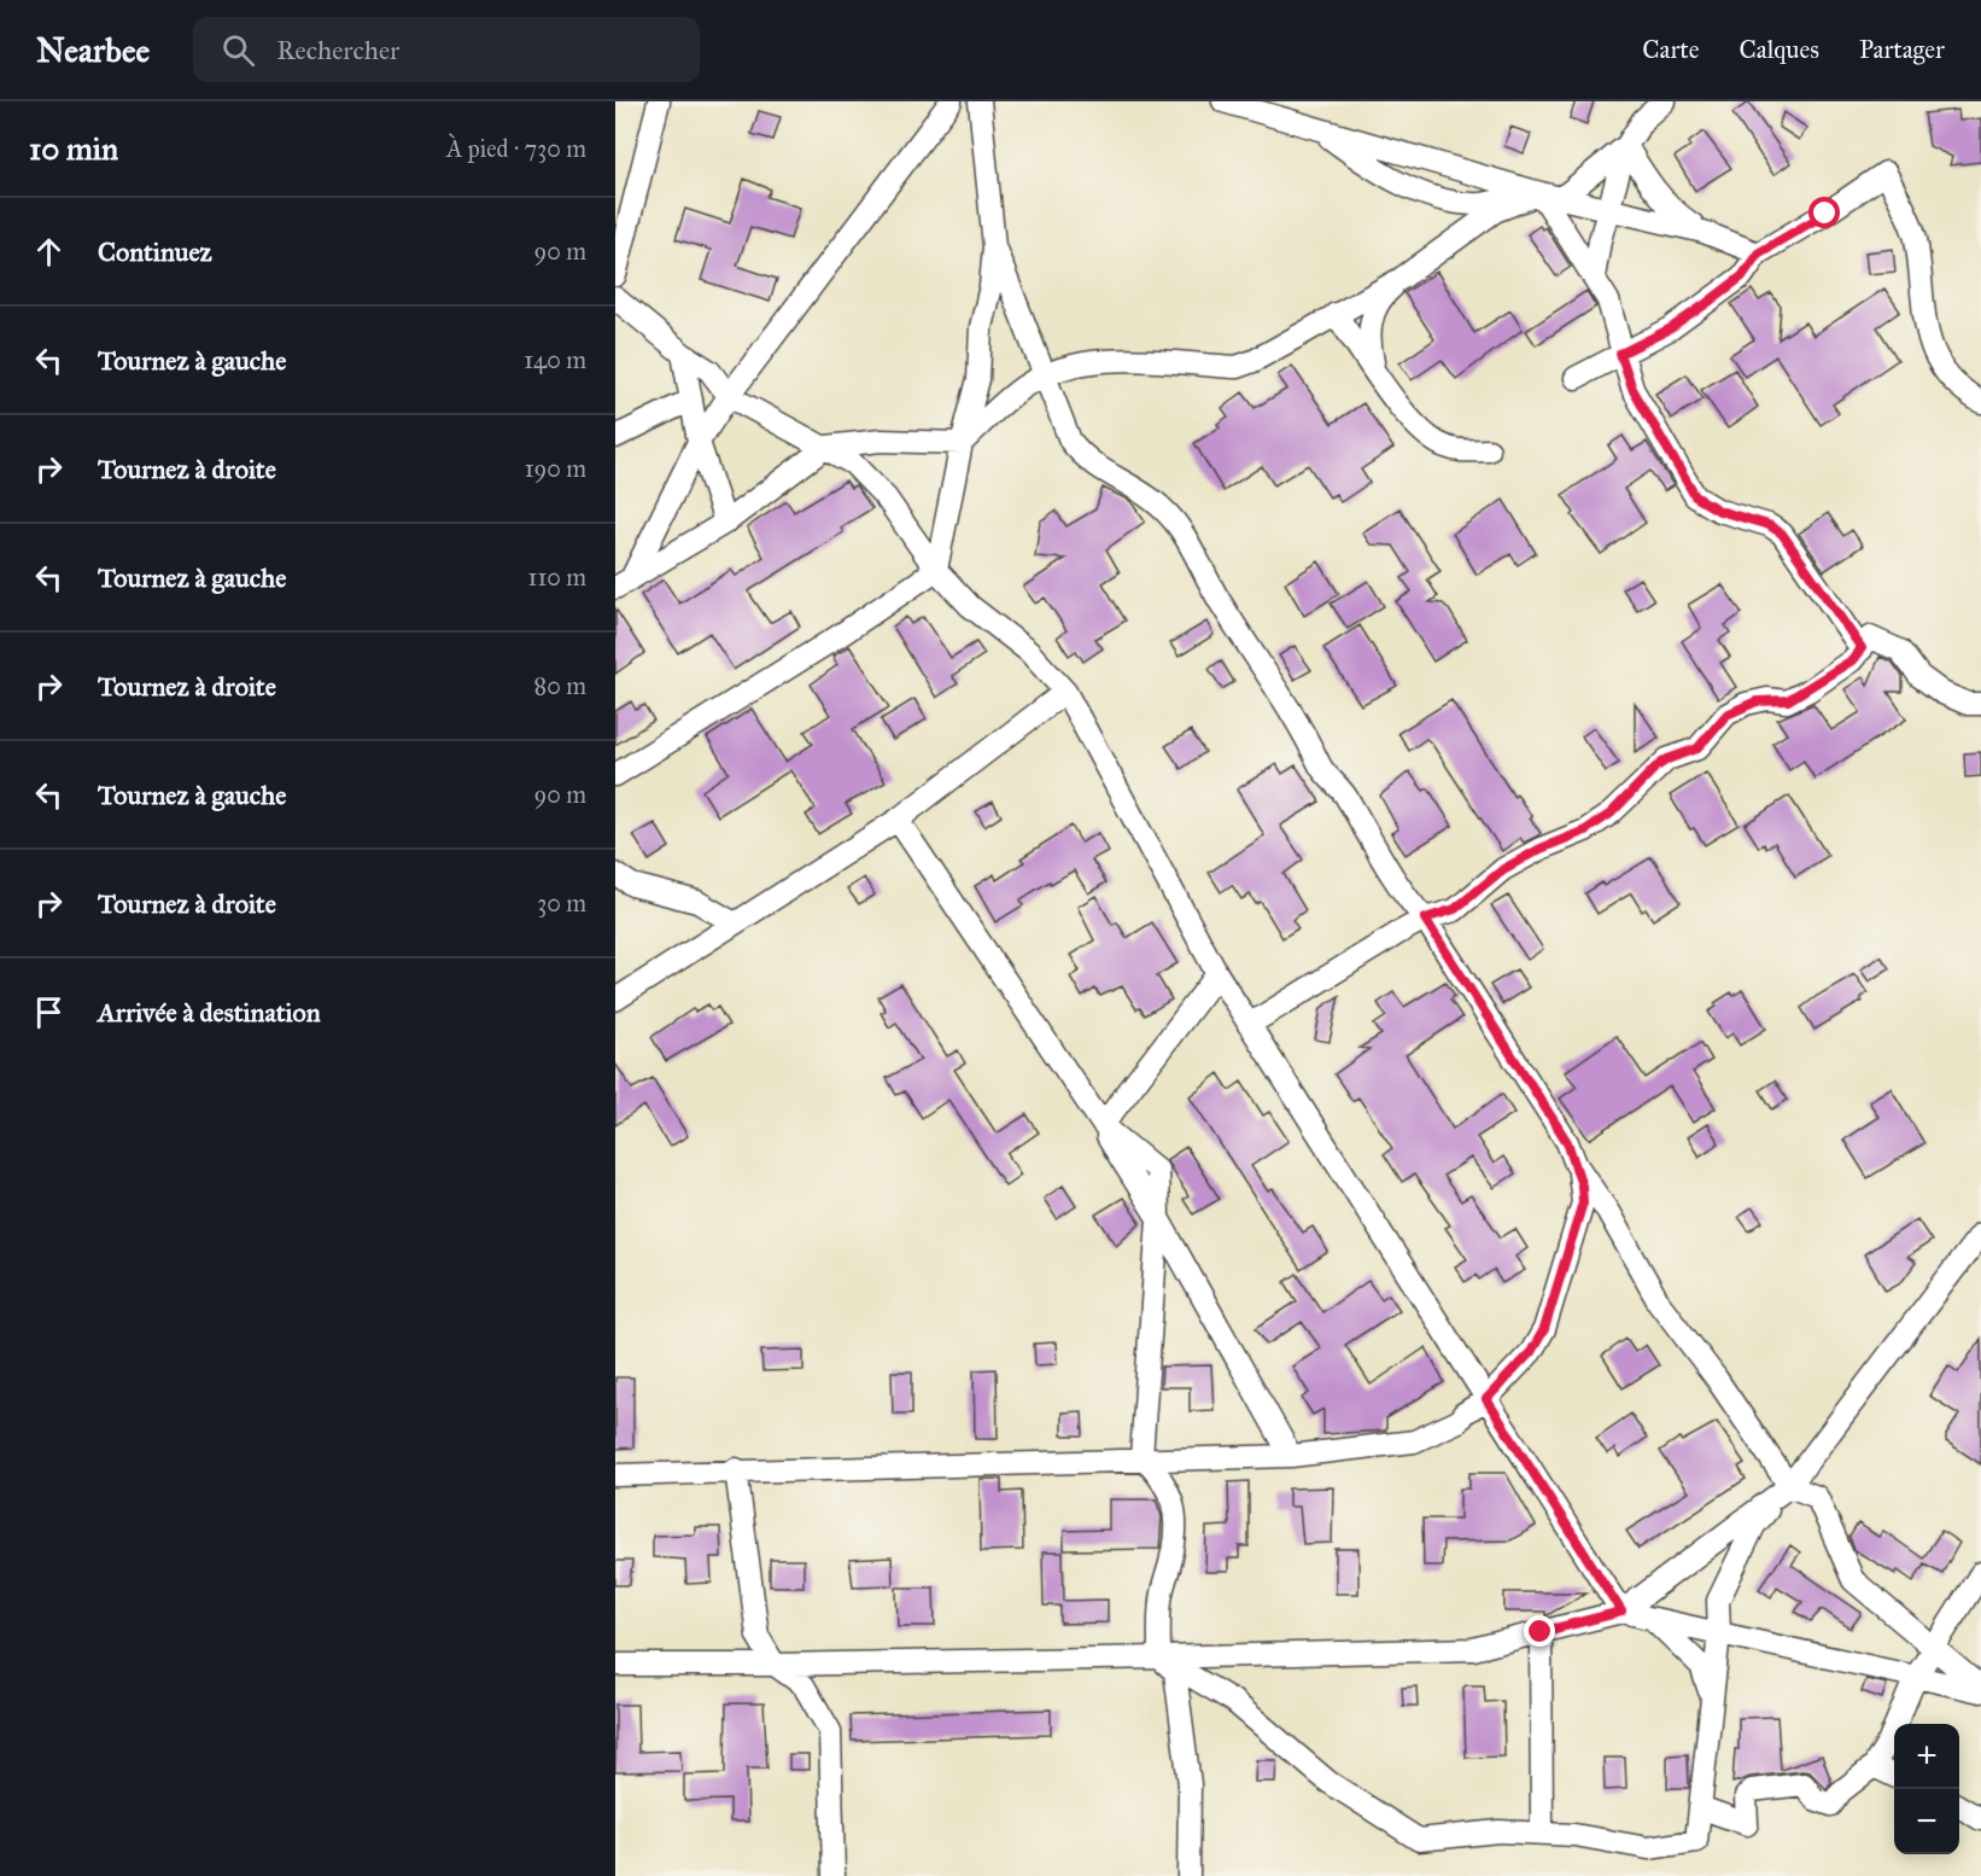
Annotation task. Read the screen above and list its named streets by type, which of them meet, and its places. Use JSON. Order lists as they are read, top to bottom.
{
  "page": {
    "header": "Nearbee",
    "search": "Rechercher",
    "nav": ["Carte", "Calques", "Partager"],
    "heading": ["10 min", "À pied · 730 m"],
    "list": [
      ["Continuez", "90 m"],
      ["Tournez à gauche", "140 m"],
      ["Tournez à droite", "190 m"],
      ["Tournez à gauche", "110 m"],
      ["Tournez à droite", "80 m"],
      ["Tournez à gauche", "90 m"],
      ["Tournez à droite", "30 m"],
      "Arrivée à destination"
    ],
    "map_buttons": ["+", "−"]
  }
}
